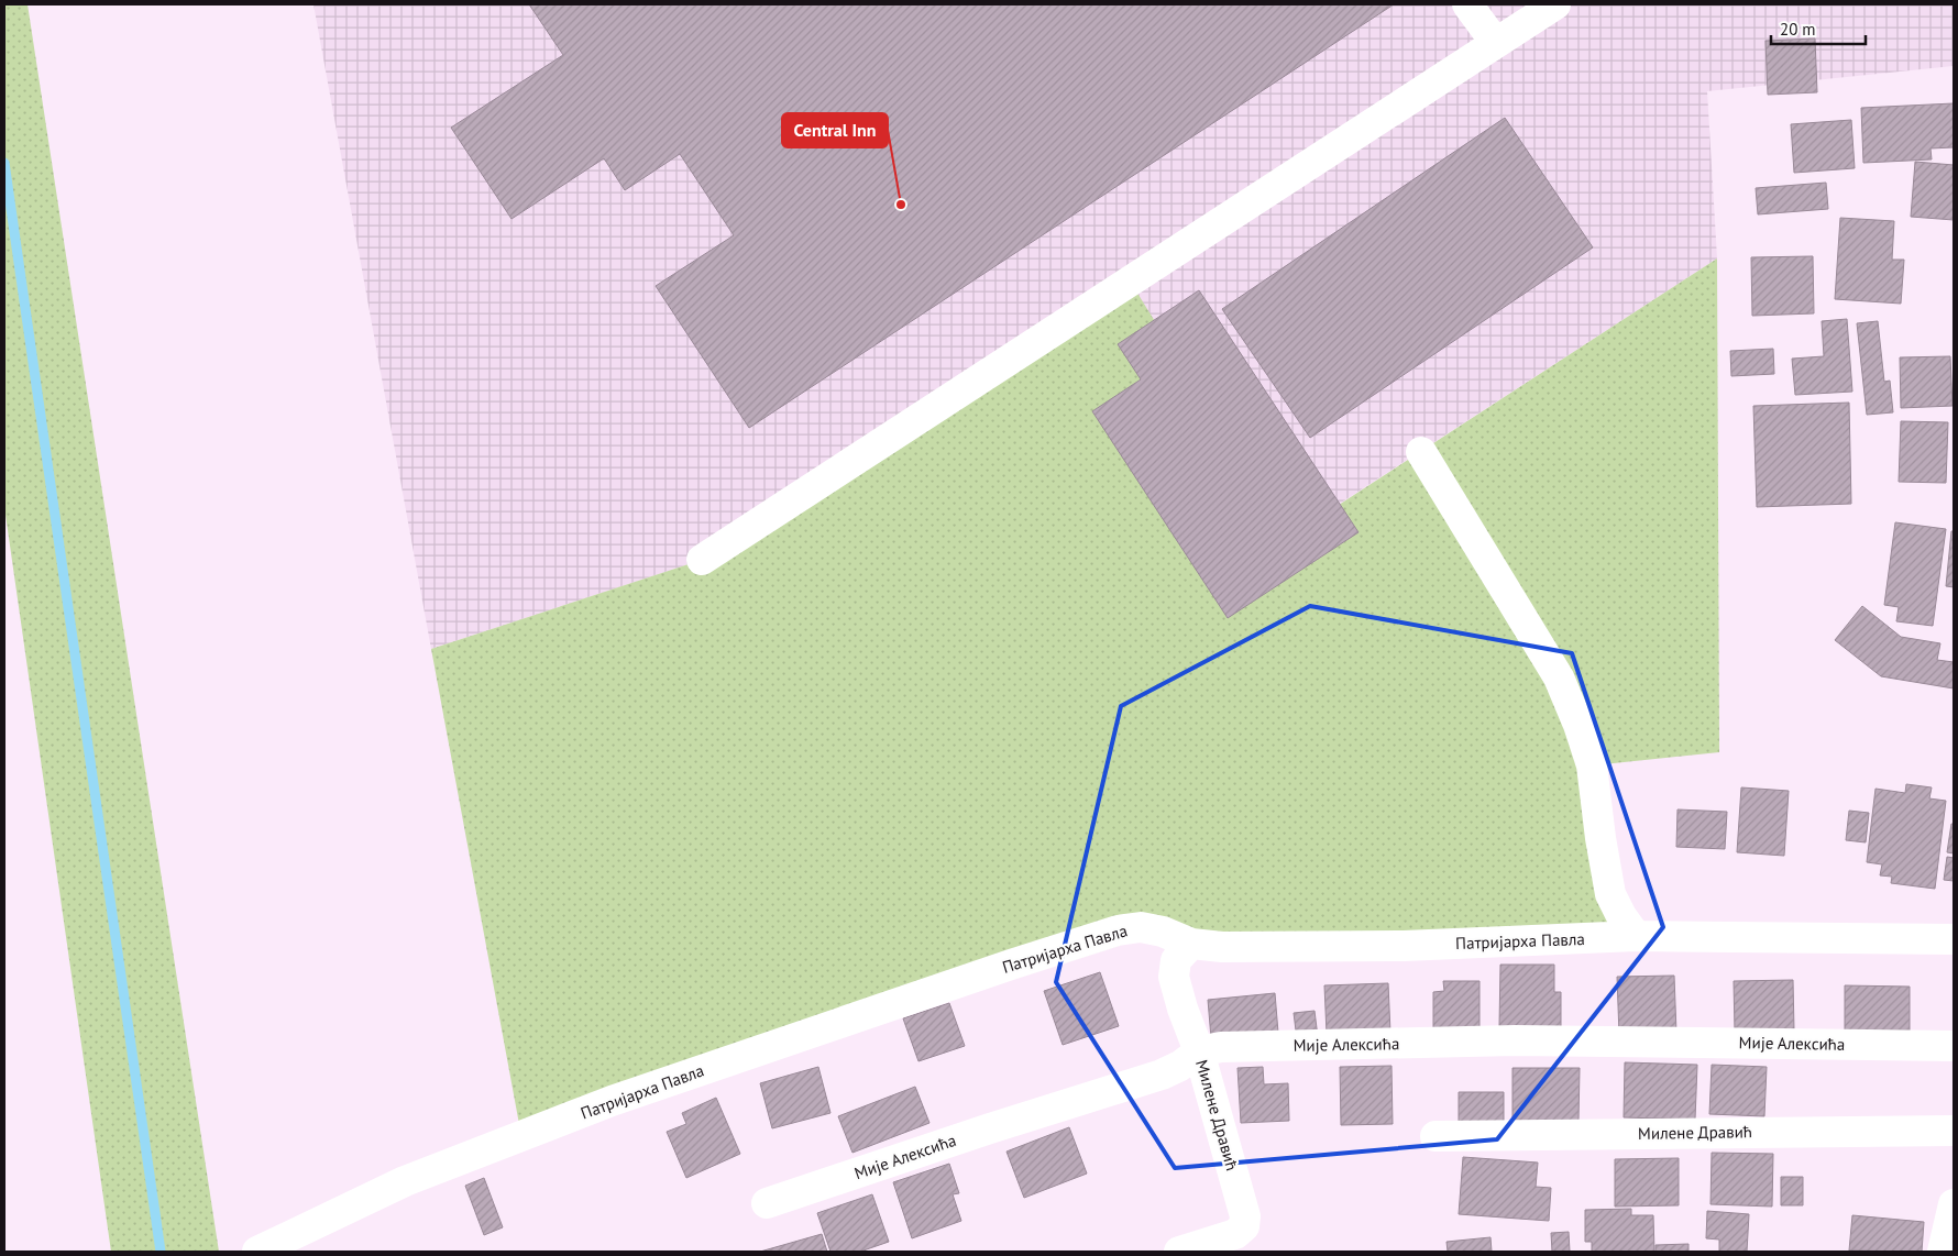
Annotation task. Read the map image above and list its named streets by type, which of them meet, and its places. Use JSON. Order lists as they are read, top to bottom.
{
  "streets": {
    "street": ["Патријарха Павла", "Мије Алексића", "Милене Дравић"]
  },
  "crossings": [
    ["Патријарха Павла", "Милене Дравић"],
    ["Мије Алексића", "Милене Дравић"]
  ],
  "places": ["Central Inn"],
  "scale_bar": "20 m"
}
